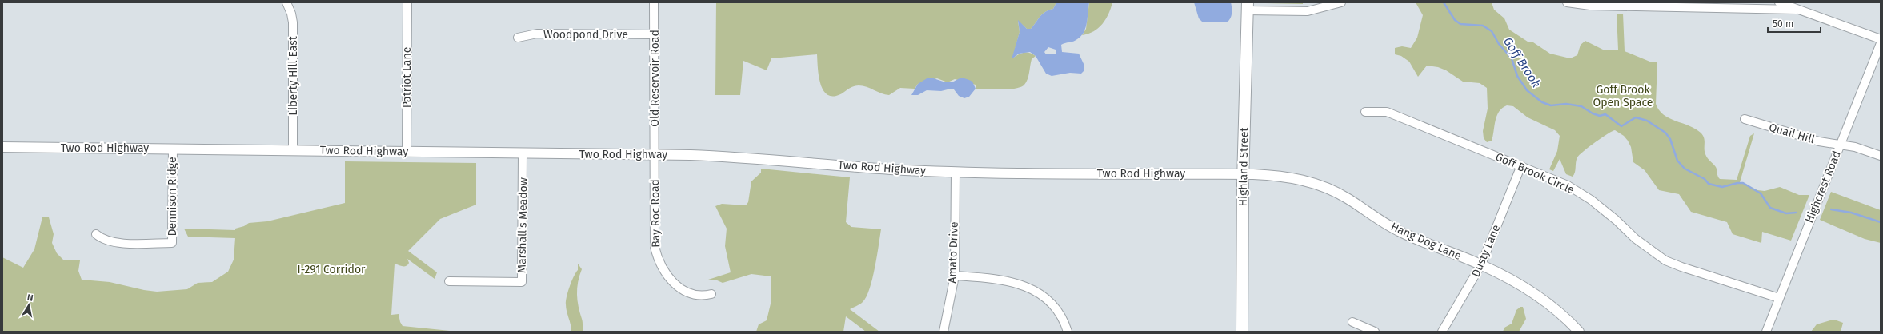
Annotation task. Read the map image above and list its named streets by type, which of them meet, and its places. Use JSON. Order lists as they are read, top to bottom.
{
  "streets": {
    "main road": ["Highland Street"],
    "street": [
      "Woodpond Drive",
      "Liberty Hill East",
      "Patriot Lane",
      "Old Reservoir Road",
      "Quail Hill",
      "Two Rod Highway",
      "Goff Brook Circle",
      "Highcrest Road",
      "Dennison Ridge",
      "Bay Roc Road",
      "Marshall's Meadow",
      "Hang Dog Lane",
      "Dusty Lane",
      "Amato Drive"
    ]
  },
  "crossings": [
    ["Woodpond Drive", "Old Reservoir Road"],
    ["Liberty Hill East", "Two Rod Highway"],
    ["Patriot Lane", "Two Rod Highway"],
    ["Old Reservoir Road", "Two Rod Highway"],
    ["Old Reservoir Road", "Bay Roc Road"],
    ["Quail Hill", "Highcrest Road"],
    ["Two Rod Highway", "Highland Street"],
    ["Two Rod Highway", "Dennison Ridge"],
    ["Two Rod Highway", "Bay Roc Road"],
    ["Two Rod Highway", "Marshall's Meadow"],
    ["Two Rod Highway", "Hang Dog Lane"],
    ["Two Rod Highway", "Amato Drive"],
    ["Highland Street", "Hang Dog Lane"],
    ["Goff Brook Circle", "Highcrest Road"],
    ["Goff Brook Circle", "Dusty Lane"],
    ["Hang Dog Lane", "Dusty Lane"]
  ],
  "water": ["Goff Brook"],
  "parks": ["Goff Brook Open Space", "I-291 Corridor"],
  "scale_bar": "50 m",
  "north": "top"
}
